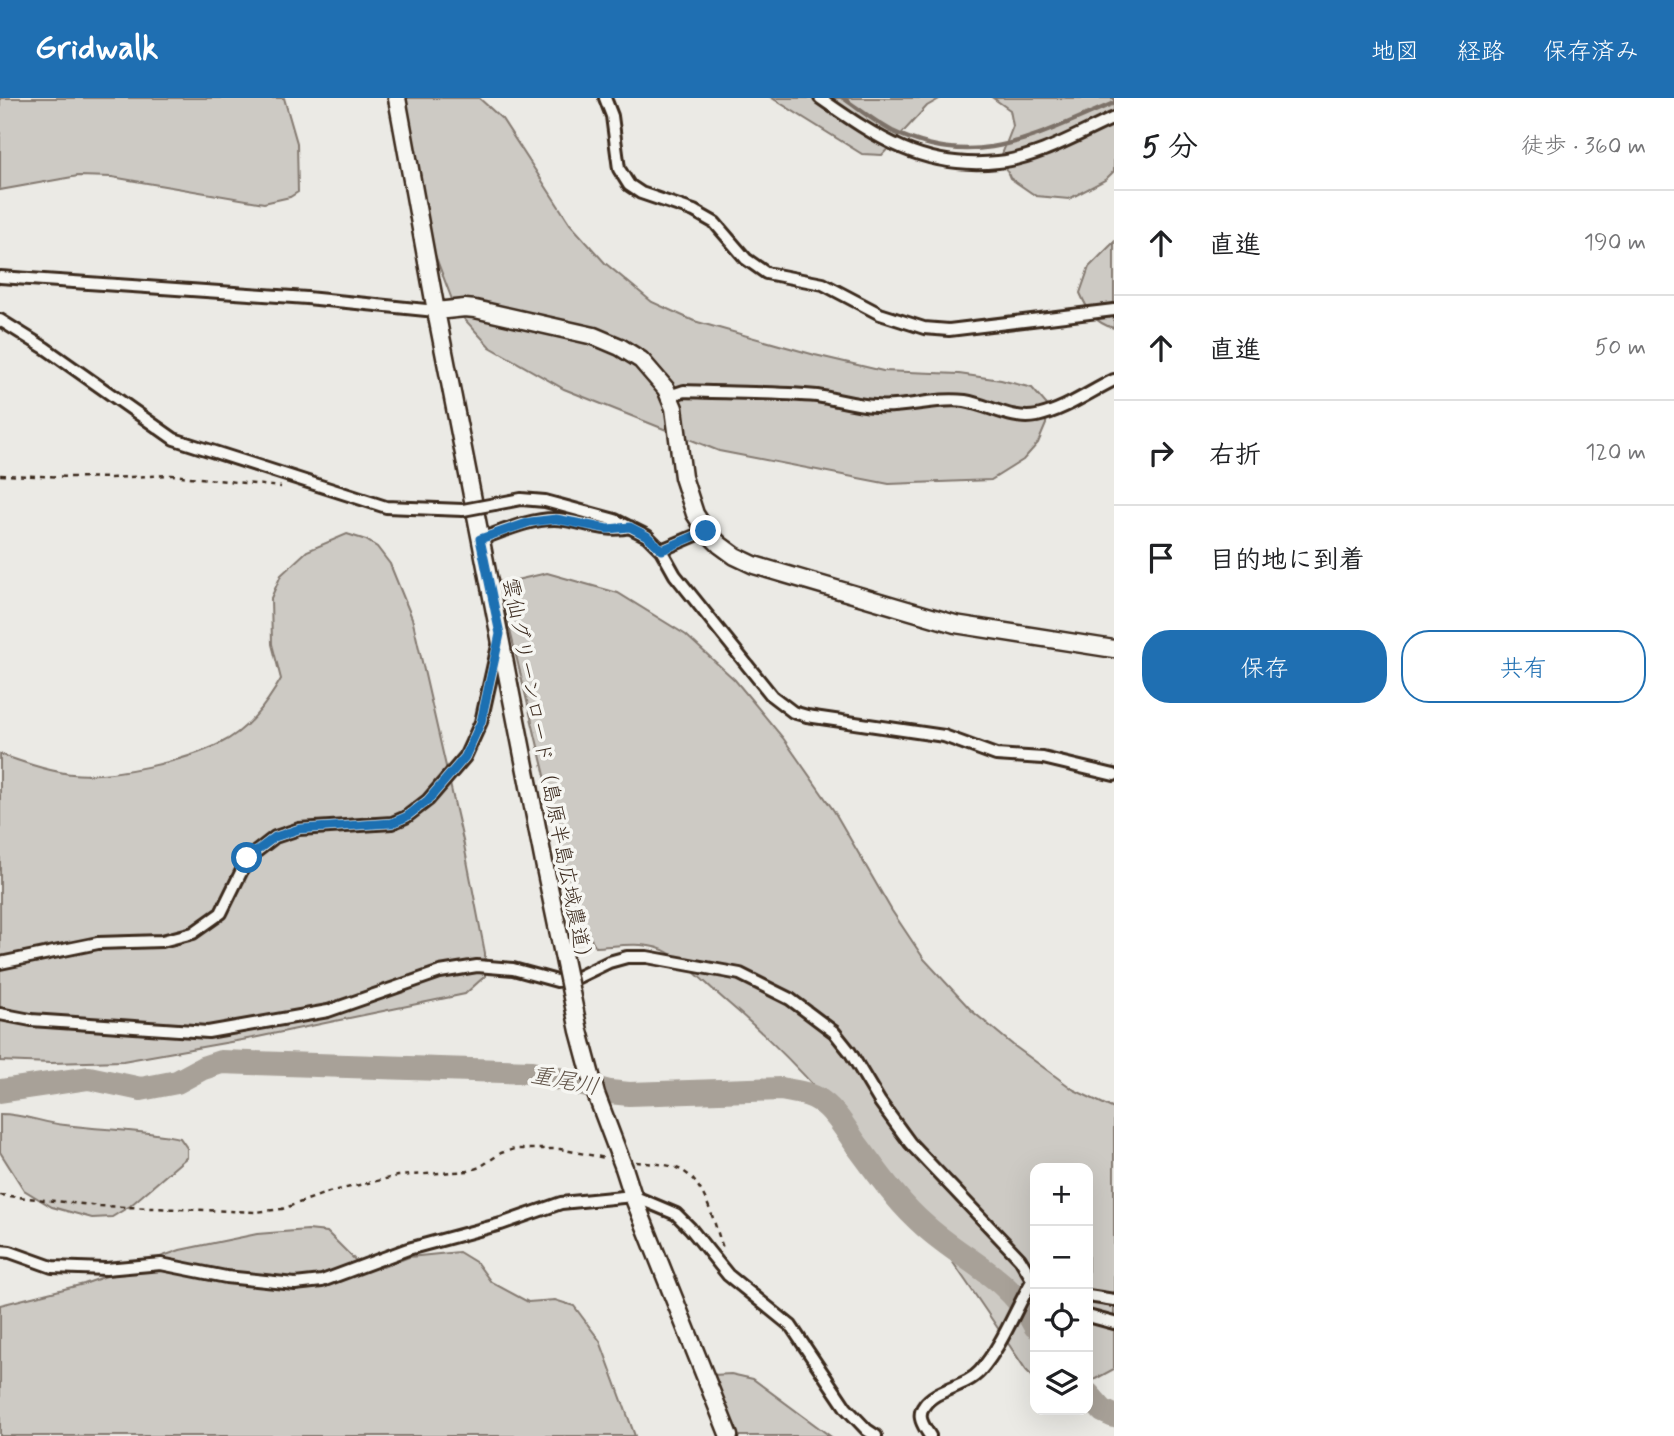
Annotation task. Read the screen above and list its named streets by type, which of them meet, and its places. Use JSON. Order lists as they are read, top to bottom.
{
  "streets": {
    "street": ["雲仙グリーンロード（島原半島広域農道）"]
  },
  "water": ["重尾川"],
  "page": {
    "header": "Gridwalk",
    "nav": ["地図", "経路", "保存済み"],
    "heading": ["5 分", "徒歩 · 360 m"],
    "list": [
      ["直進", "190 m"],
      ["直進", "50 m"],
      ["右折", "120 m"],
      "目的地に到着"
    ],
    "buttons": ["保存", "共有"],
    "map_buttons": ["+", "−"]
  }
}
